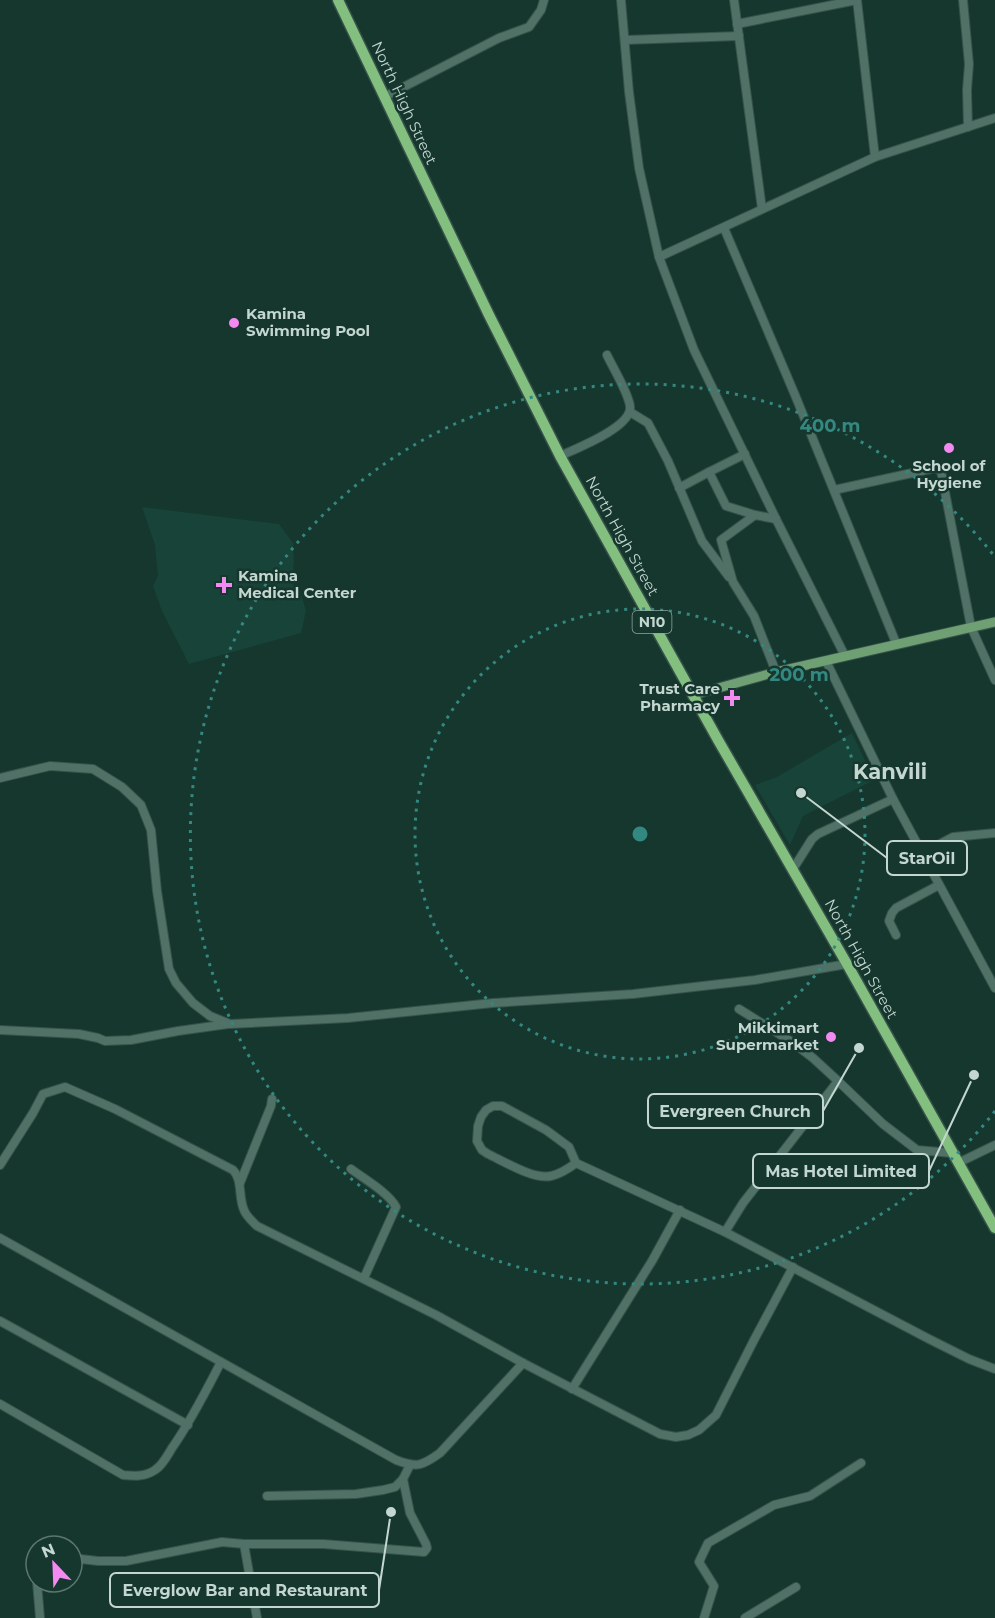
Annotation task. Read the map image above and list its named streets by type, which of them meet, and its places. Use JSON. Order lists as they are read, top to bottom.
{
  "streets": {
    "highway": ["North High Street", "N10"]
  },
  "districts": ["Kanvili"],
  "places": {
    "other": [
      "Kamina Swimming Pool",
      "School of Hygiene",
      "StarOil",
      "Mikkimart Supermarket",
      "Evergreen Church",
      "Mas Hotel Limited",
      "Everglow Bar and Restaurant"
    ],
    "health": ["Kamina Medical Center", "Trust Care Pharmacy"]
  },
  "north": "top left",
  "rings": ["400 m", "200 m"]
}
